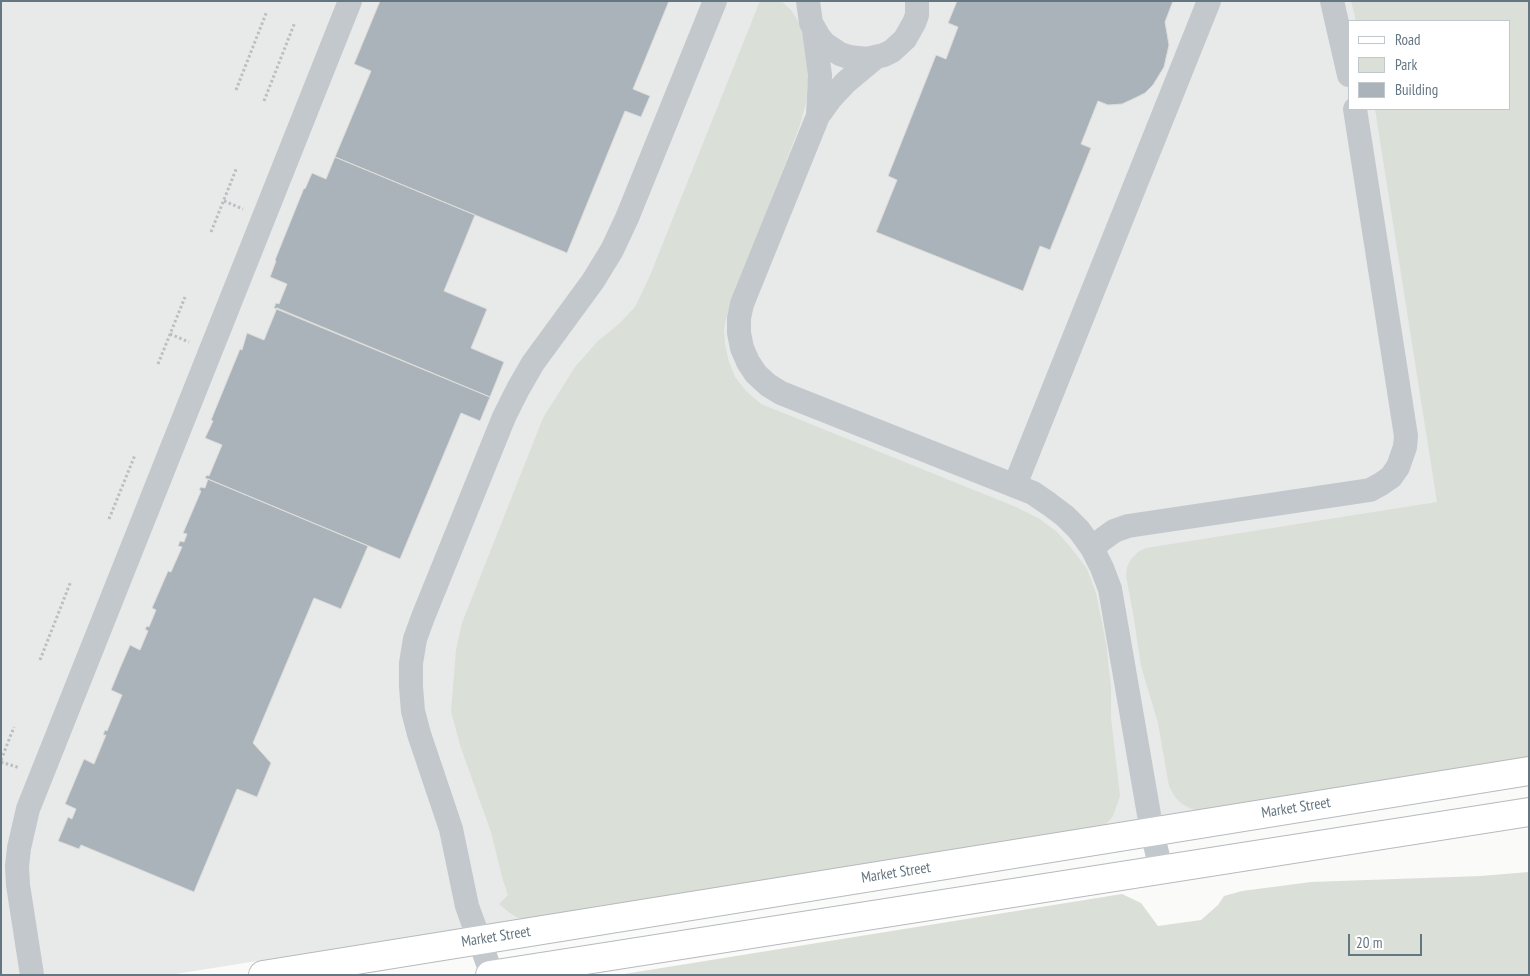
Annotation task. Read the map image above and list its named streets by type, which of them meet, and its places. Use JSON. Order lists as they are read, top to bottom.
{
  "streets": {
    "main road": ["Market Street"]
  },
  "legend": ["Road", "Park", "Building"],
  "scale_bar": "20 m"
}
